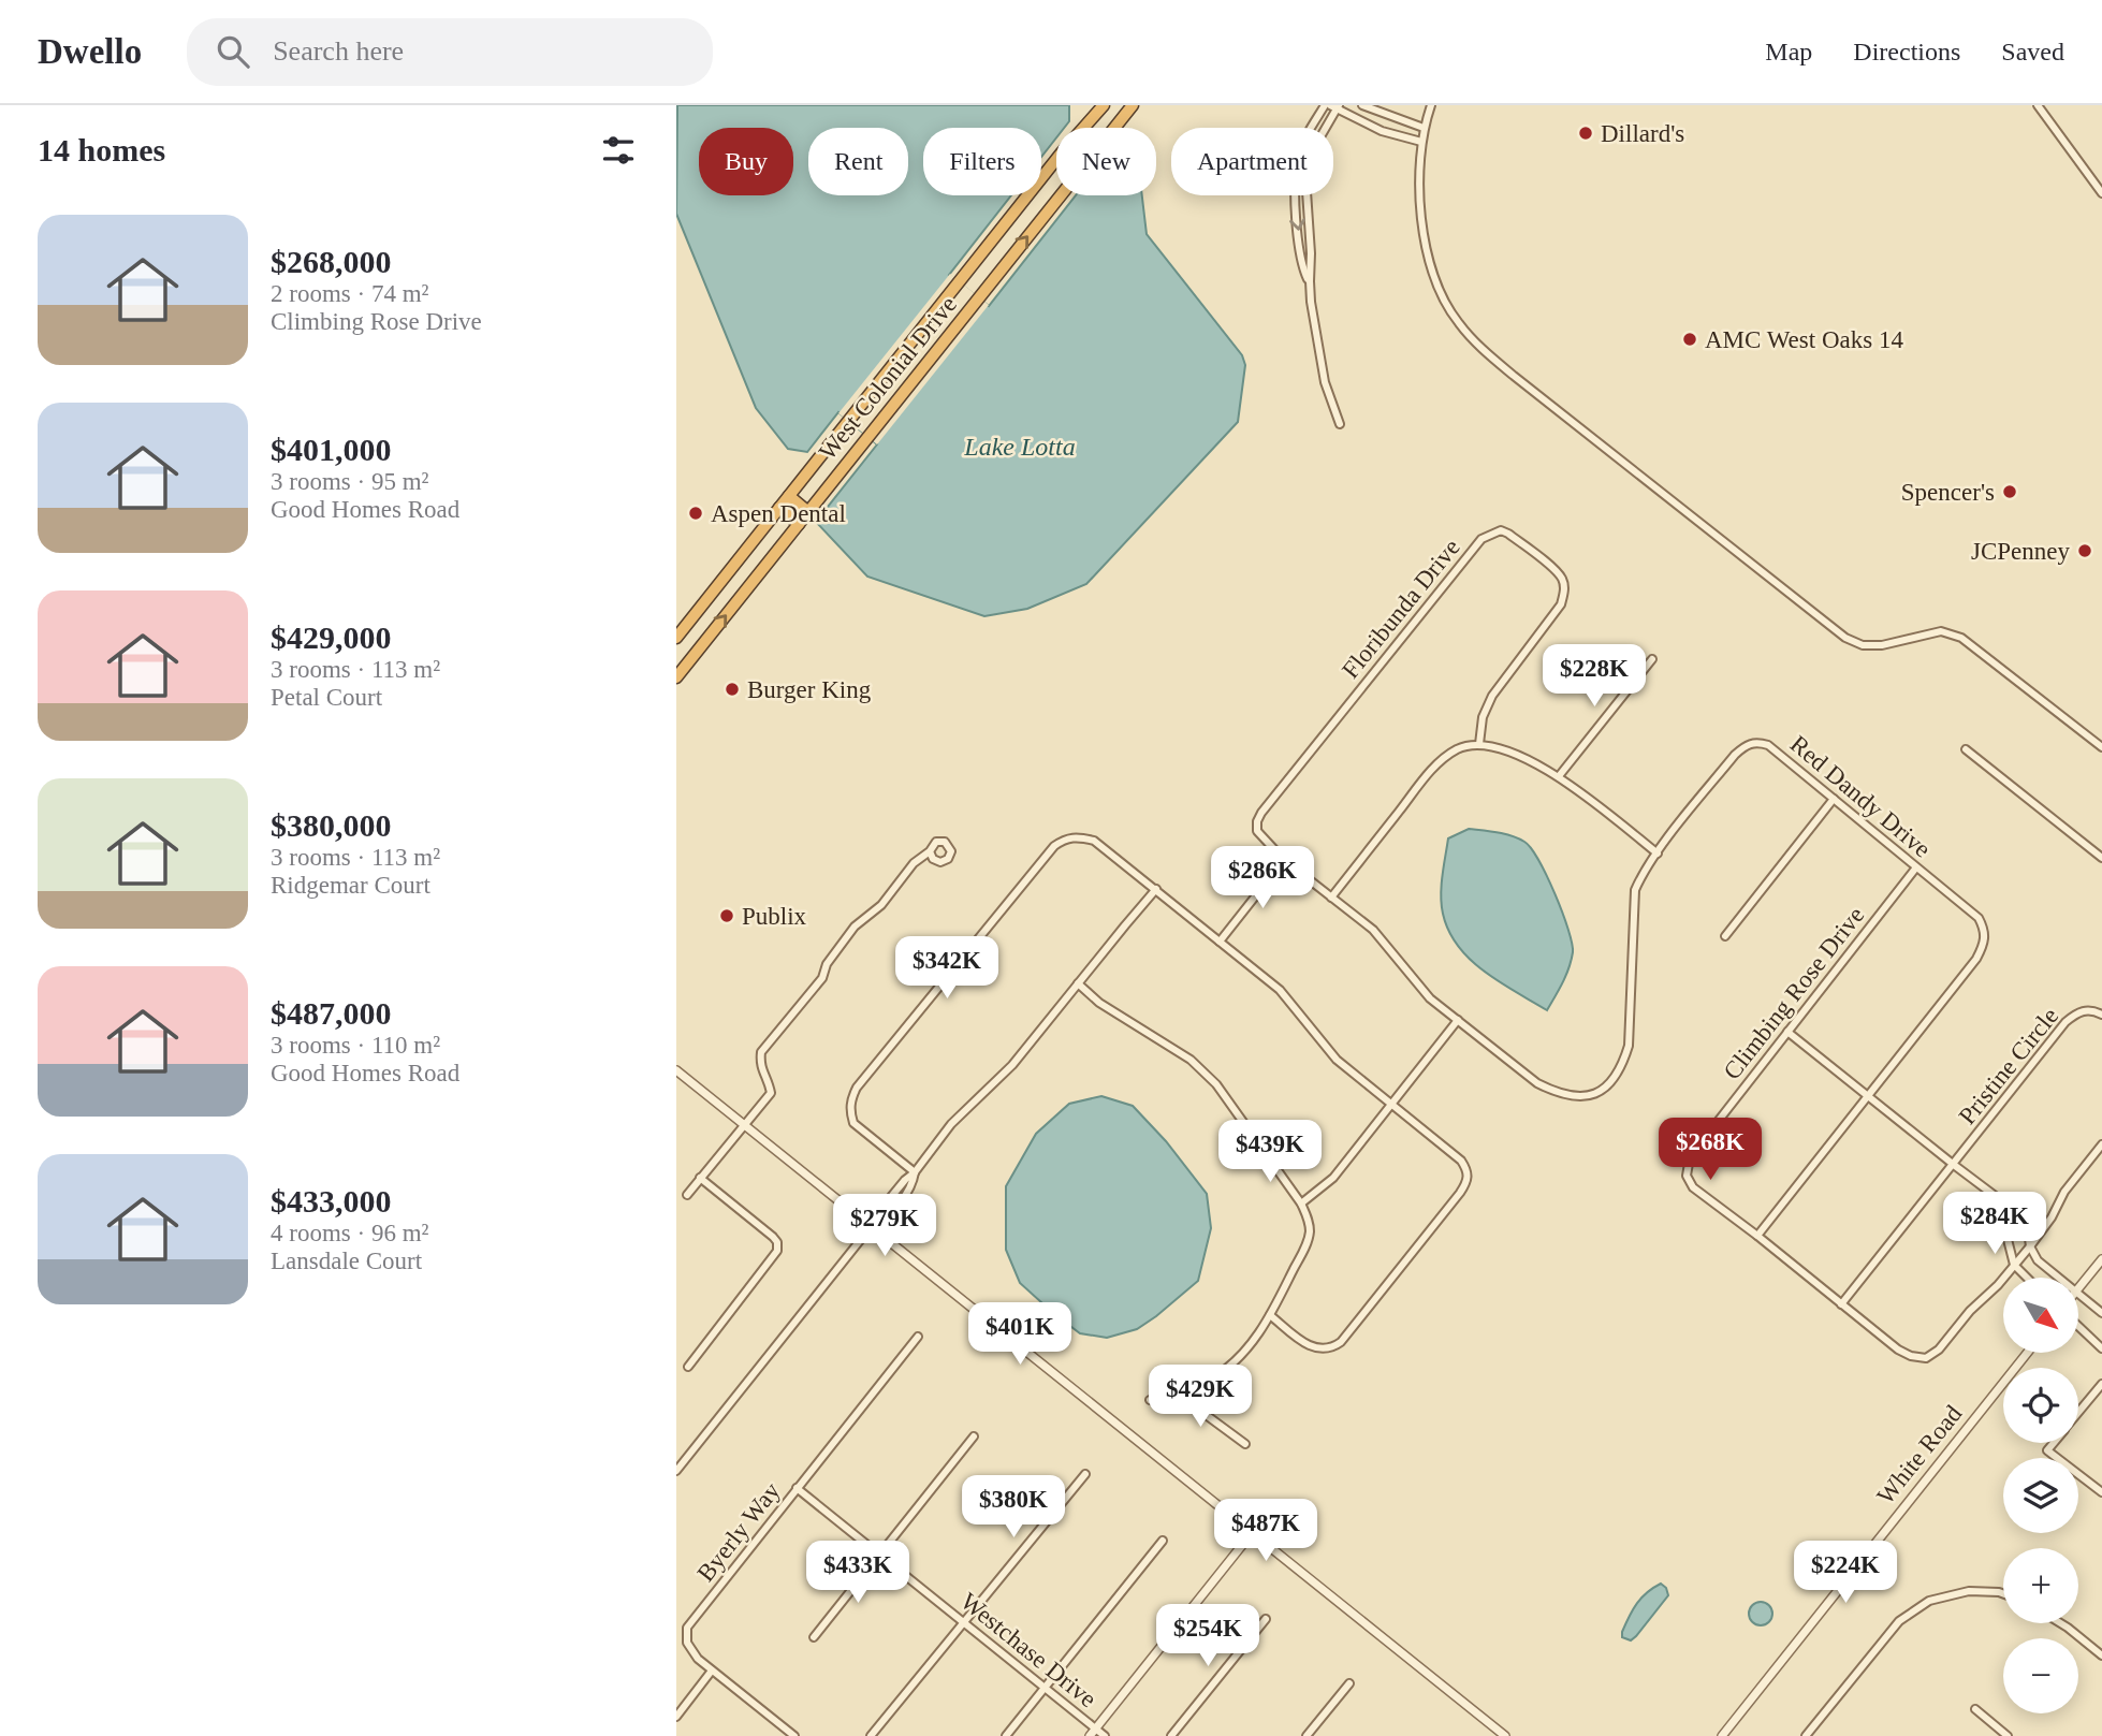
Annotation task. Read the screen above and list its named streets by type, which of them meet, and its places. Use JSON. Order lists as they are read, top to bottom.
{
  "streets": {
    "highway": ["West Colonial Drive"],
    "street": [
      "Floribunda Drive",
      "Red Dandy Drive",
      "Climbing Rose Drive",
      "Pristine Circle",
      "White Road",
      "Byerly Way",
      "Westchase Drive"
    ]
  },
  "crossings": [
    ["Floribunda Drive", "Red Dandy Drive"],
    ["Red Dandy Drive", "Climbing Rose Drive"],
    ["Climbing Rose Drive", "Pristine Circle"],
    ["Byerly Way", "Westchase Drive"]
  ],
  "water": ["Lake Lotta"],
  "places": [
    "Dillard's",
    "AMC West Oaks 14",
    "Spencer's",
    "Aspen Dental",
    "JCPenney",
    "Burger King",
    "Publix"
  ],
  "north": "bottom right",
  "page": {
    "header": "Dwello",
    "search": "Search here",
    "nav": ["Map", "Directions", "Saved"],
    "heading": "14 homes",
    "chip": [
      "Buy",
      "Rent",
      "Filters",
      "New",
      "Apartment"
    ],
    "list": [
      {
        "name": "$268,000",
        "note": "2 rooms · 74 m² · Climbing Rose Drive"
      },
      {
        "name": "$401,000",
        "note": "3 rooms · 95 m² · Good Homes Road"
      },
      {
        "name": "$429,000",
        "note": "3 rooms · 113 m² · Petal Court"
      },
      {
        "name": "$380,000",
        "note": "3 rooms · 113 m² · Ridgemar Court"
      },
      {
        "name": "$487,000",
        "note": "3 rooms · 110 m² · Good Homes Road"
      },
      {
        "name": "$433,000",
        "note": "4 rooms · 96 m² · Lansdale Court"
      }
    ],
    "price": [
      "$228K",
      "$286K",
      "$342K",
      "$268K",
      "$439K",
      "$284K",
      "$279K",
      "$401K",
      "$429K",
      "$380K",
      "$487K",
      "$433K",
      "$224K",
      "$254K"
    ],
    "map_buttons": ["+", "−"]
  }
}
